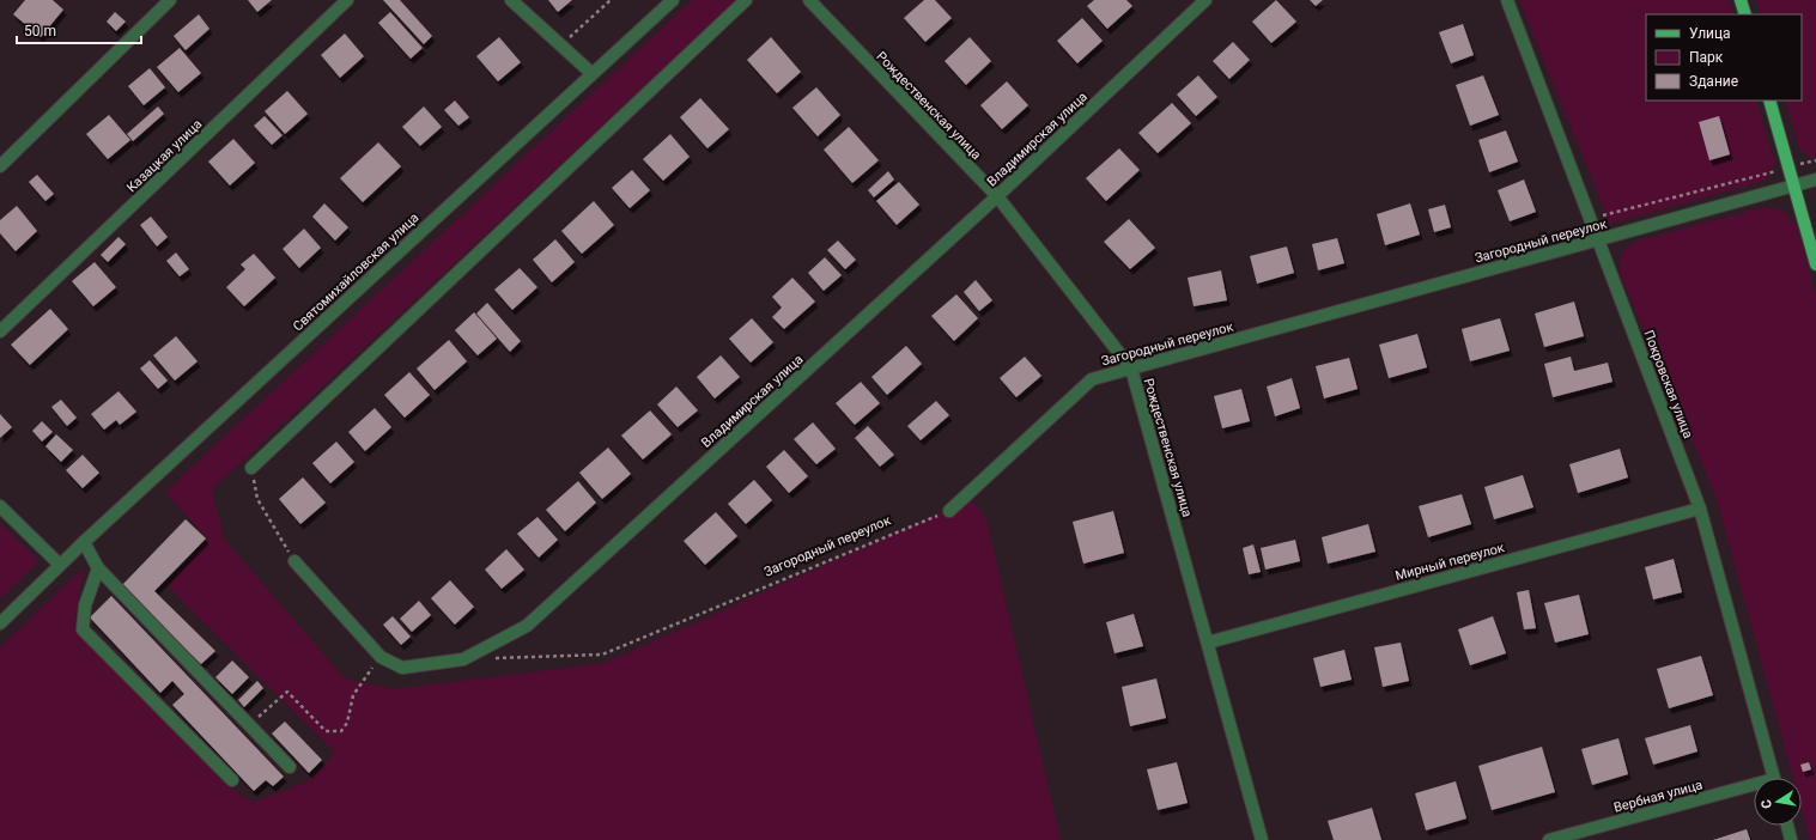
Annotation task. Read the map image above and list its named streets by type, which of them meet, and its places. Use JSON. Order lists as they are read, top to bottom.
{
  "streets": {
    "street": [
      "Рождественская улица",
      "Владимирская улица",
      "Казацкая улица",
      "Загородный переулок",
      "Святомихайловская улица",
      "Покровская улица",
      "Мирный переулок",
      "Вербная улица"
    ]
  },
  "crossings": [
    ["Рождественская улица", "Владимирская улица"],
    ["Рождественская улица", "Загородный переулок"],
    ["Рождественская улица", "Мирный переулок"],
    ["Загородный переулок", "Покровская улица"],
    ["Покровская улица", "Мирный переулок"]
  ],
  "legend": ["Улица", "Парк", "Здание"],
  "scale_bar": "50 m",
  "north": "left"
}
